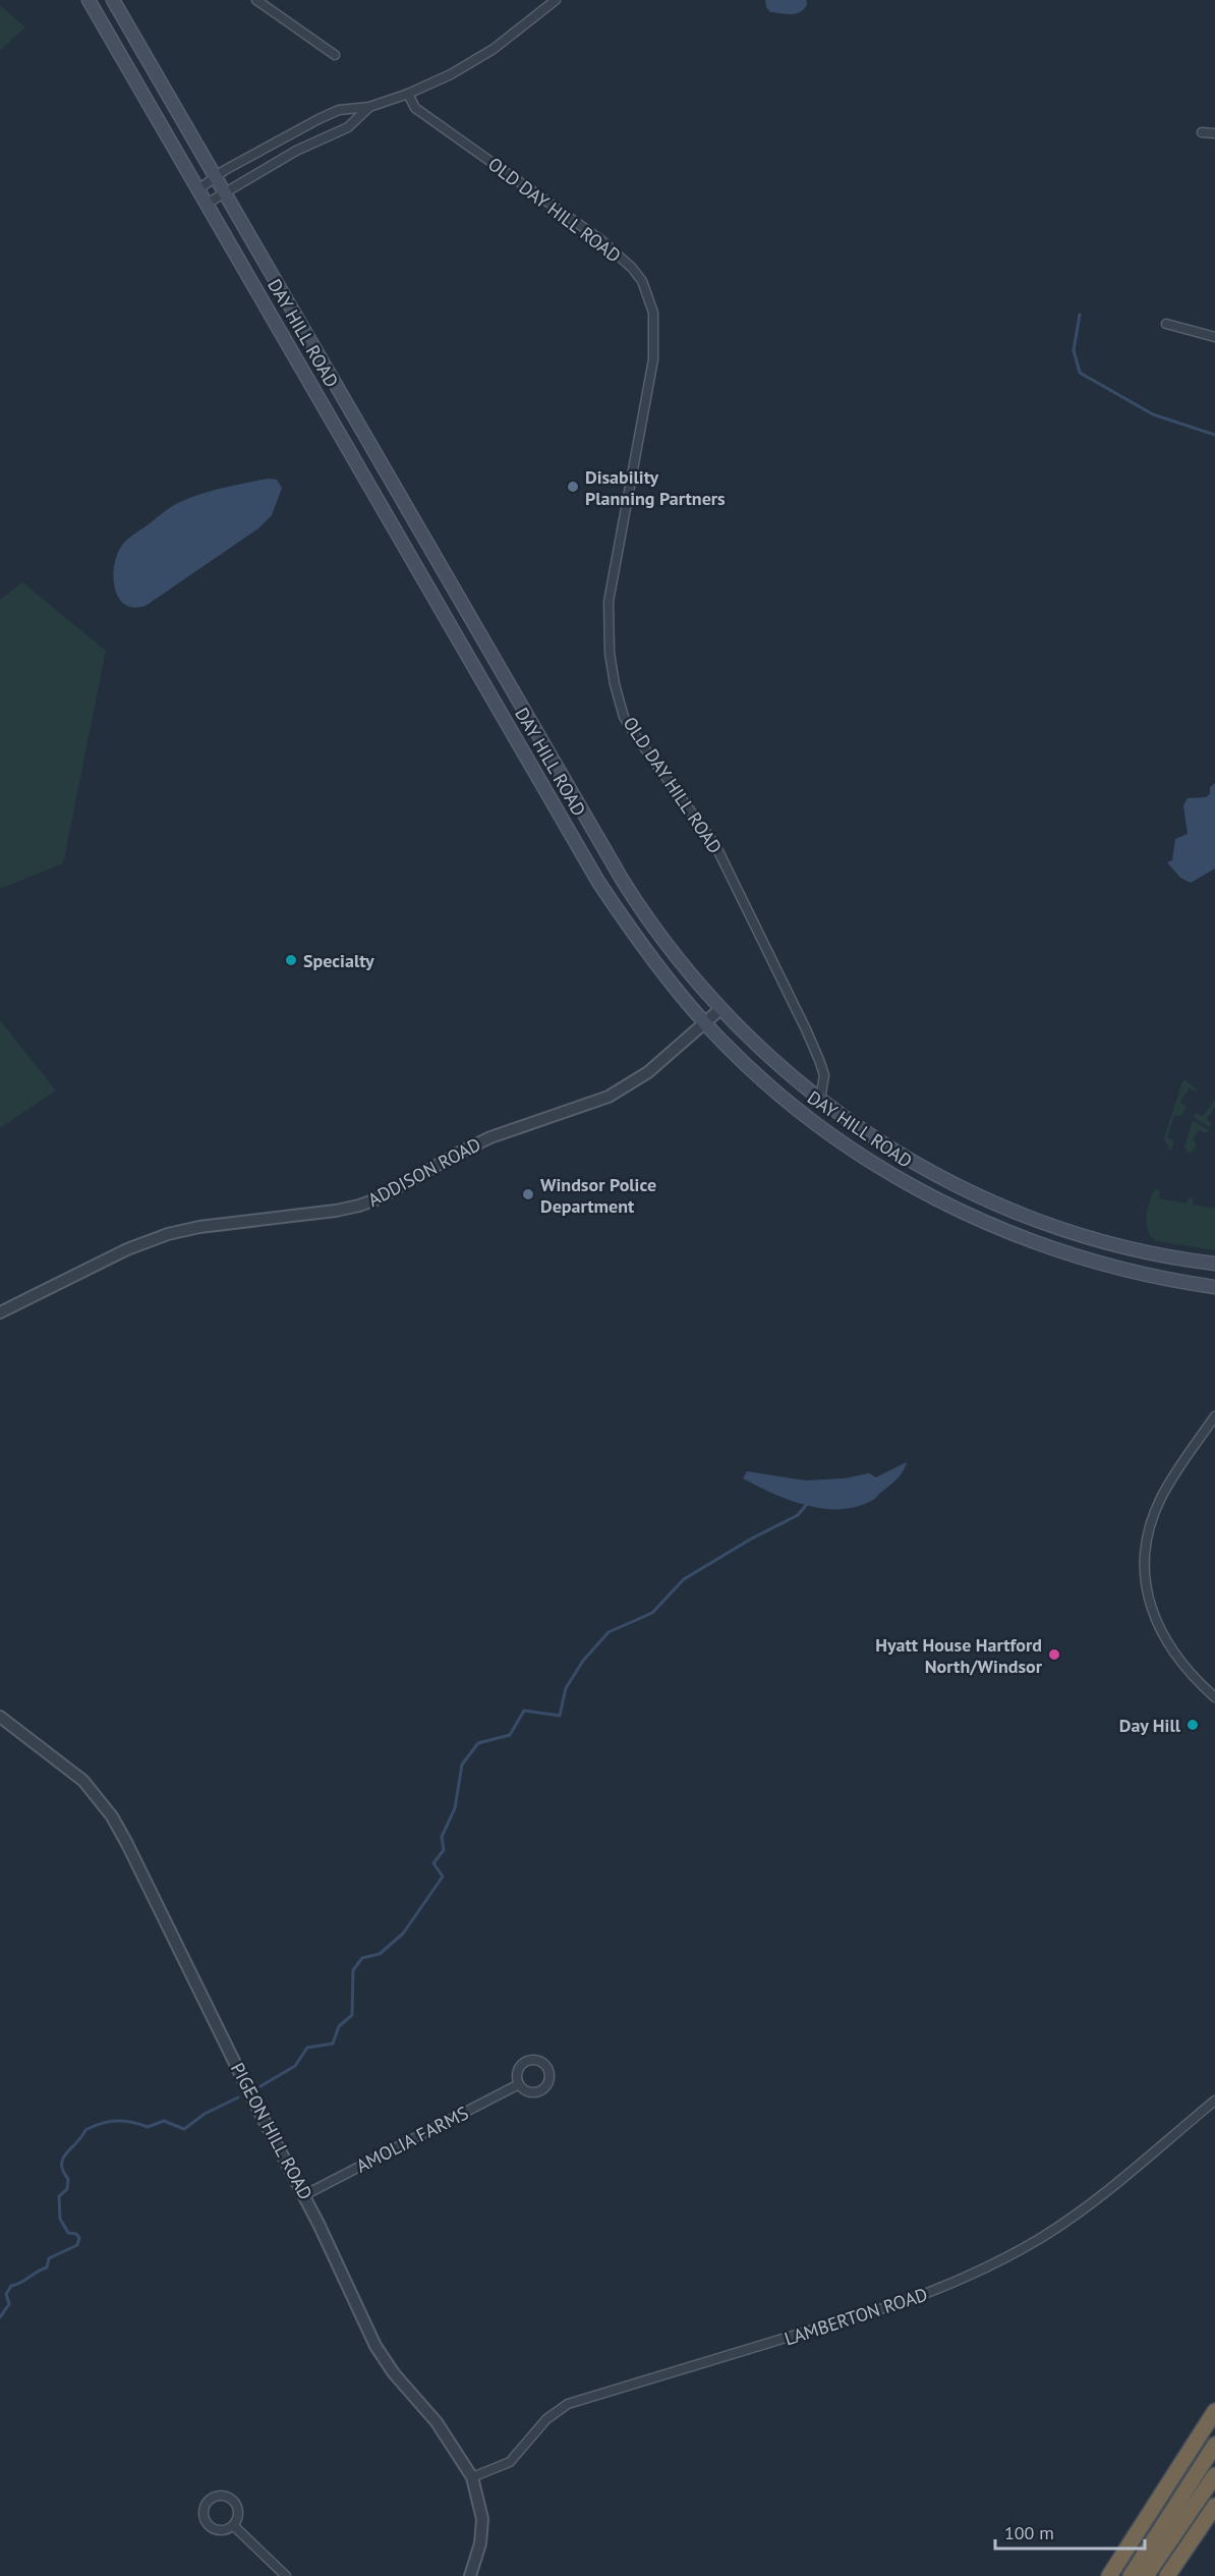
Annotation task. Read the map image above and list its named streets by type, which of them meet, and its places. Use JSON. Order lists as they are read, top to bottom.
{
  "streets": {
    "main road": ["DAY HILL ROAD"],
    "street": [
      "OLD DAY HILL ROAD",
      "ADDISON ROAD",
      "PIGEON HILL ROAD",
      "AMOLIA FARMS",
      "LAMBERTON ROAD"
    ]
  },
  "crossings": [
    ["OLD DAY HILL ROAD", "DAY HILL ROAD"],
    ["DAY HILL ROAD", "ADDISON ROAD"],
    ["PIGEON HILL ROAD", "AMOLIA FARMS"],
    ["PIGEON HILL ROAD", "LAMBERTON ROAD"]
  ],
  "places": [
    "Disability Planning Partners",
    "Specialty",
    "Windsor Police Department",
    "Hyatt House Hartford North/Windsor",
    "Day Hill"
  ],
  "scale_bar": "100 m"
}
